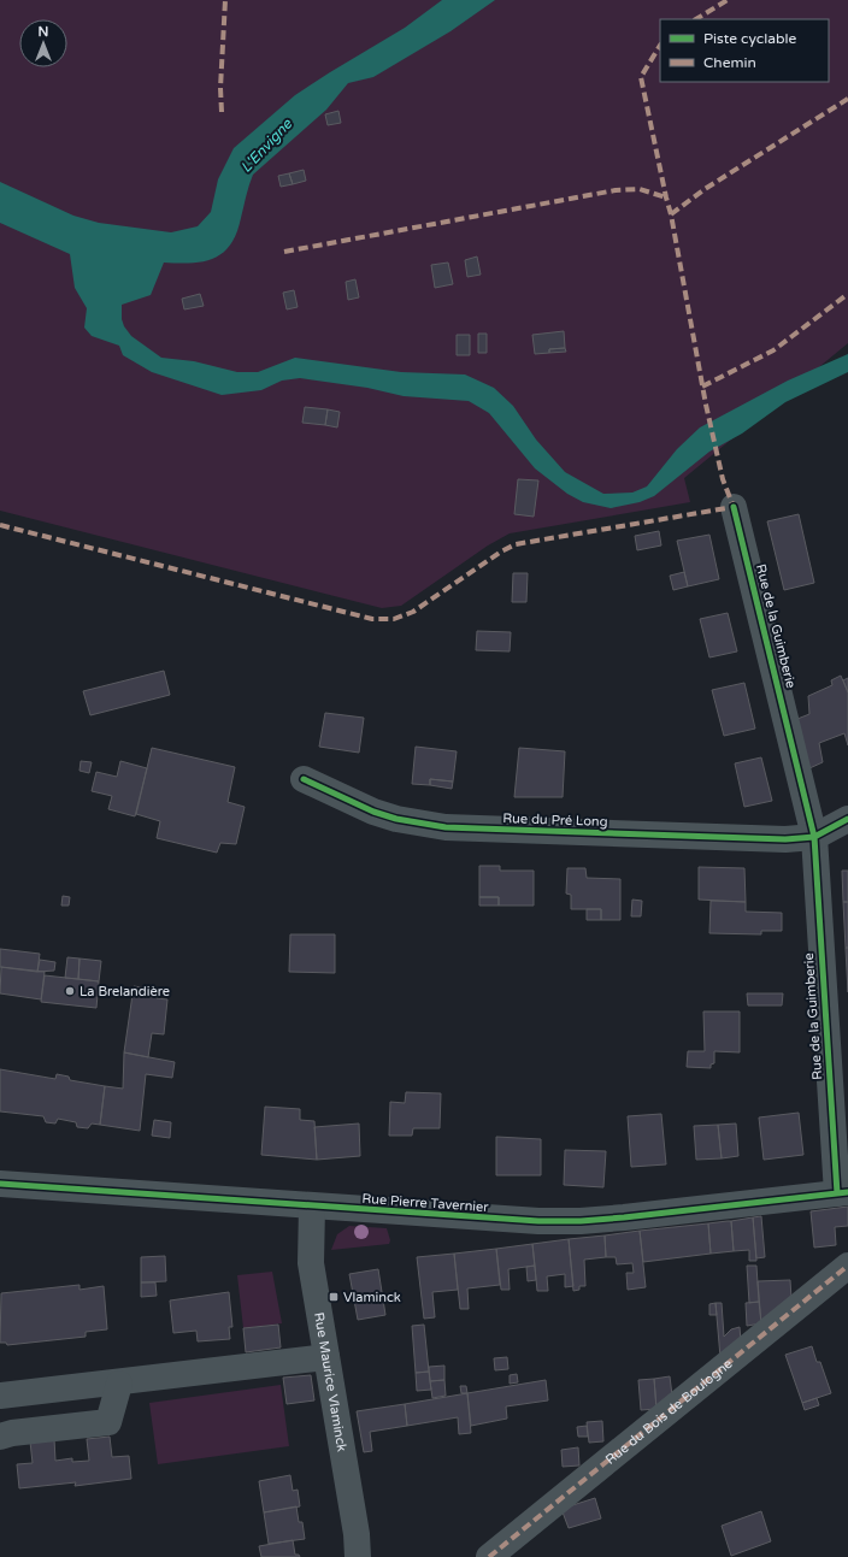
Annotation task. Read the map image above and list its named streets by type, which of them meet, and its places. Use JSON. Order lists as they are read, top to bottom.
{
  "streets": {
    "street": [
      "Rue de la Guimberie",
      "Rue du Pré Long",
      "Rue Pierre Tavernier",
      "Rue Maurice Vlaminck",
      "Rue du Bois de Boulogne"
    ]
  },
  "crossings": [
    ["Rue de la Guimberie", "Rue du Pré Long"],
    ["Rue de la Guimberie", "Rue Pierre Tavernier"],
    ["Rue Pierre Tavernier", "Rue Maurice Vlaminck"]
  ],
  "water": ["L'Envigne"],
  "places": {
    "other": ["La Brelandière"],
    "transit": ["Vlaminck"]
  },
  "legend": ["Piste cyclable", "Chemin"],
  "north": "top"
}
